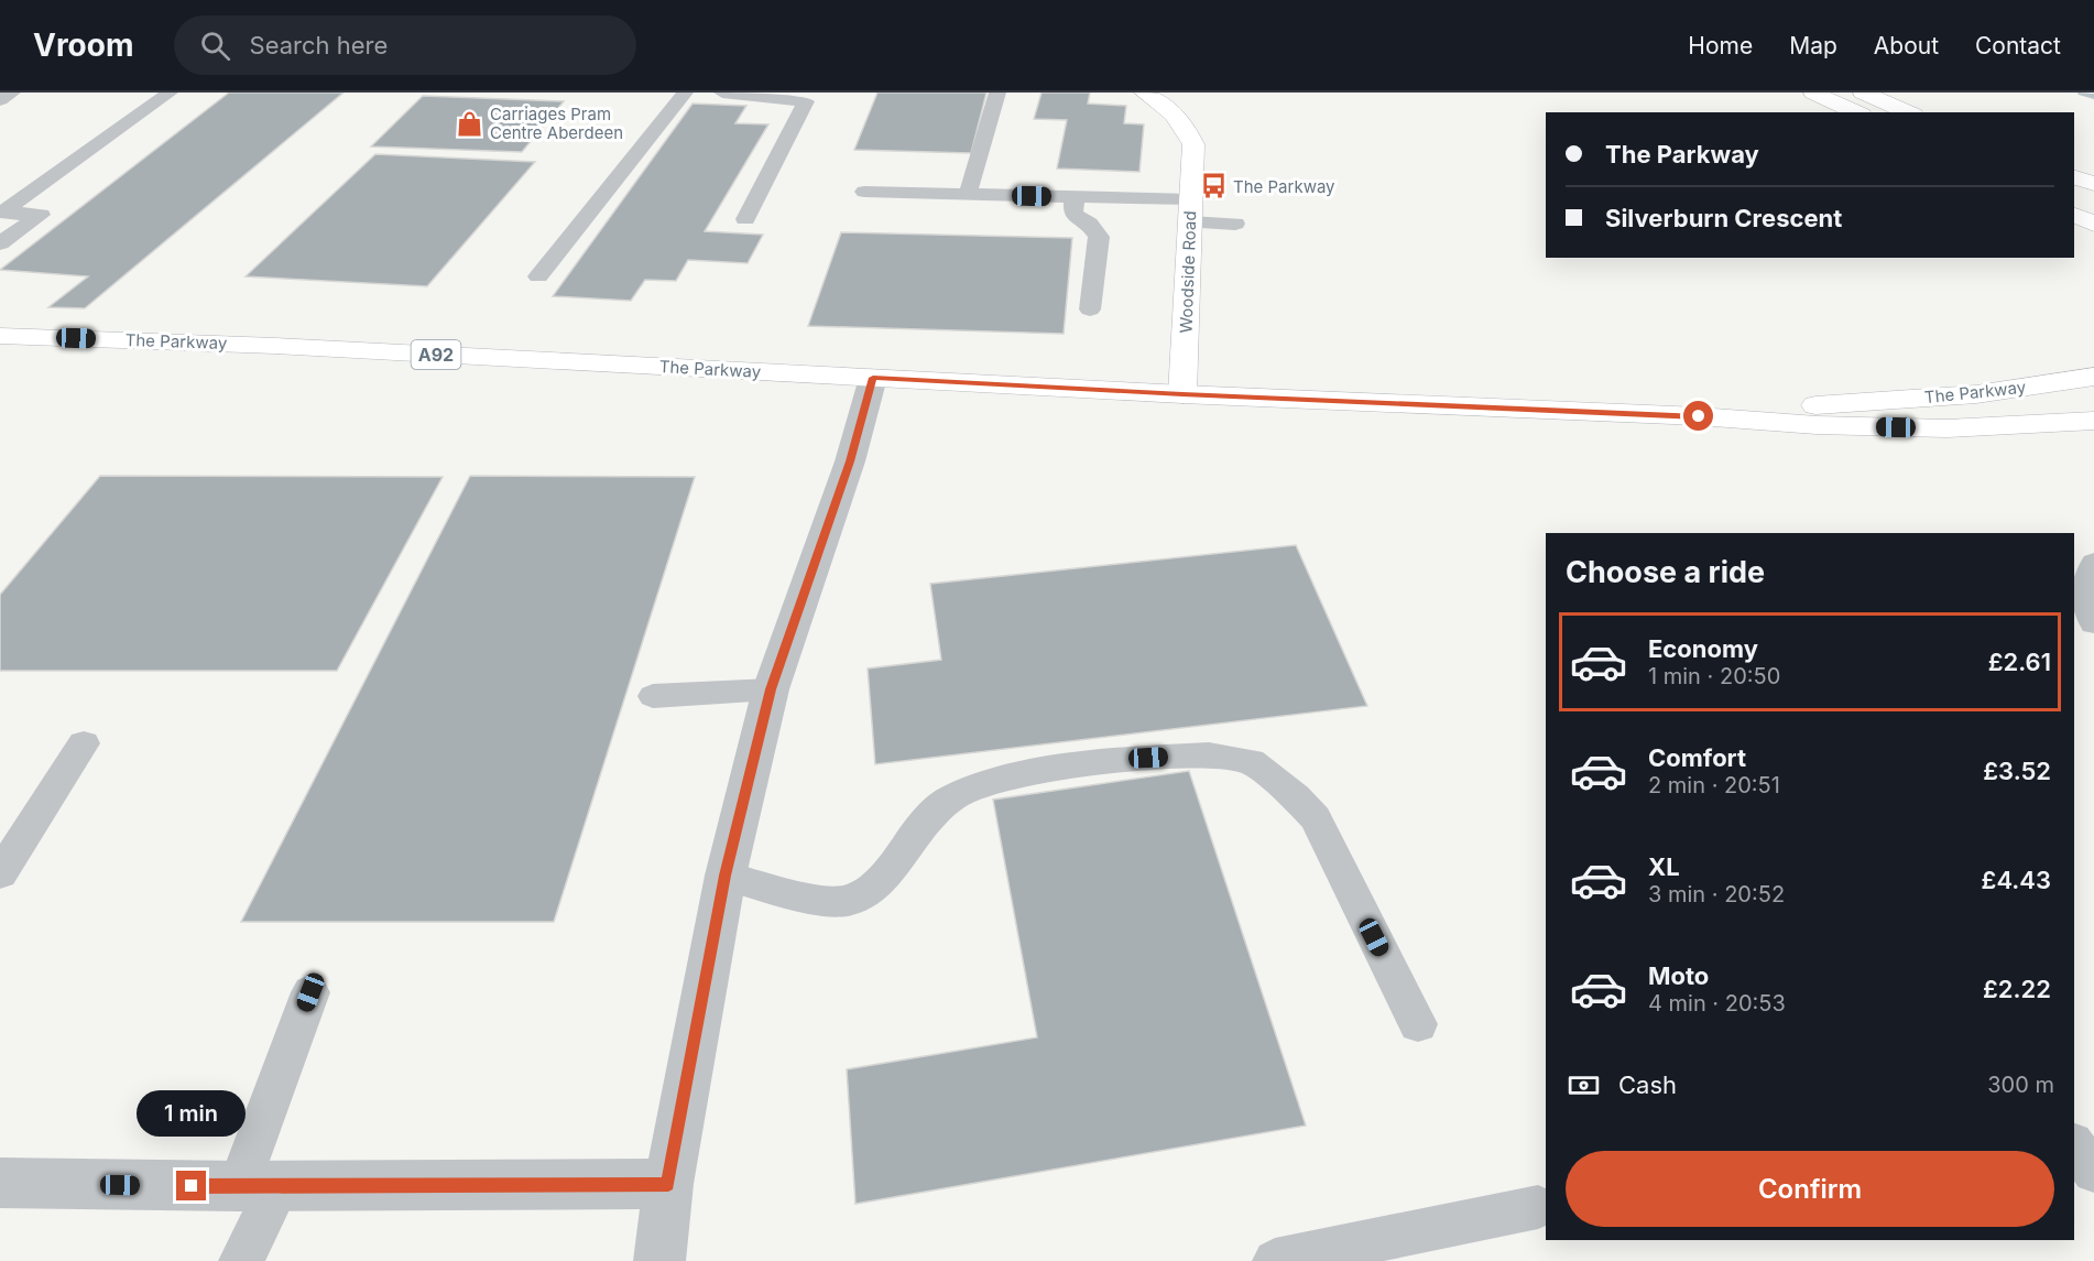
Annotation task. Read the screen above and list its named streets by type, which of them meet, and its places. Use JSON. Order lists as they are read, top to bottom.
{
  "streets": {
    "main road": ["Woodside Road", "The Parkway", "A92"]
  },
  "crossings": [
    ["Woodside Road", "The Parkway"]
  ],
  "places": {
    "shop": ["Carriages Pram Centre Aberdeen"],
    "bus stop": ["The Parkway"]
  },
  "page": {
    "header": "Vroom",
    "search": "Search here",
    "nav": [
      "Home",
      "Map",
      "About",
      "Contact"
    ],
    "banner": ["The Parkway", "Silverburn Crescent"],
    "heading": "Choose a ride",
    "list": [
      {
        "name": "Economy",
        "note": "1 min · 20:50",
        "value": "£2.61"
      },
      {
        "name": "Comfort",
        "note": "2 min · 20:51",
        "value": "£3.52"
      },
      {
        "name": "XL",
        "note": "3 min · 20:52",
        "value": "£4.43"
      },
      {
        "name": "Moto",
        "note": "4 min · 20:53",
        "value": "£2.22"
      }
    ],
    "pay": ["Cash", "300 m"],
    "bubble": "1 min",
    "buttons": "Confirm"
  }
}
